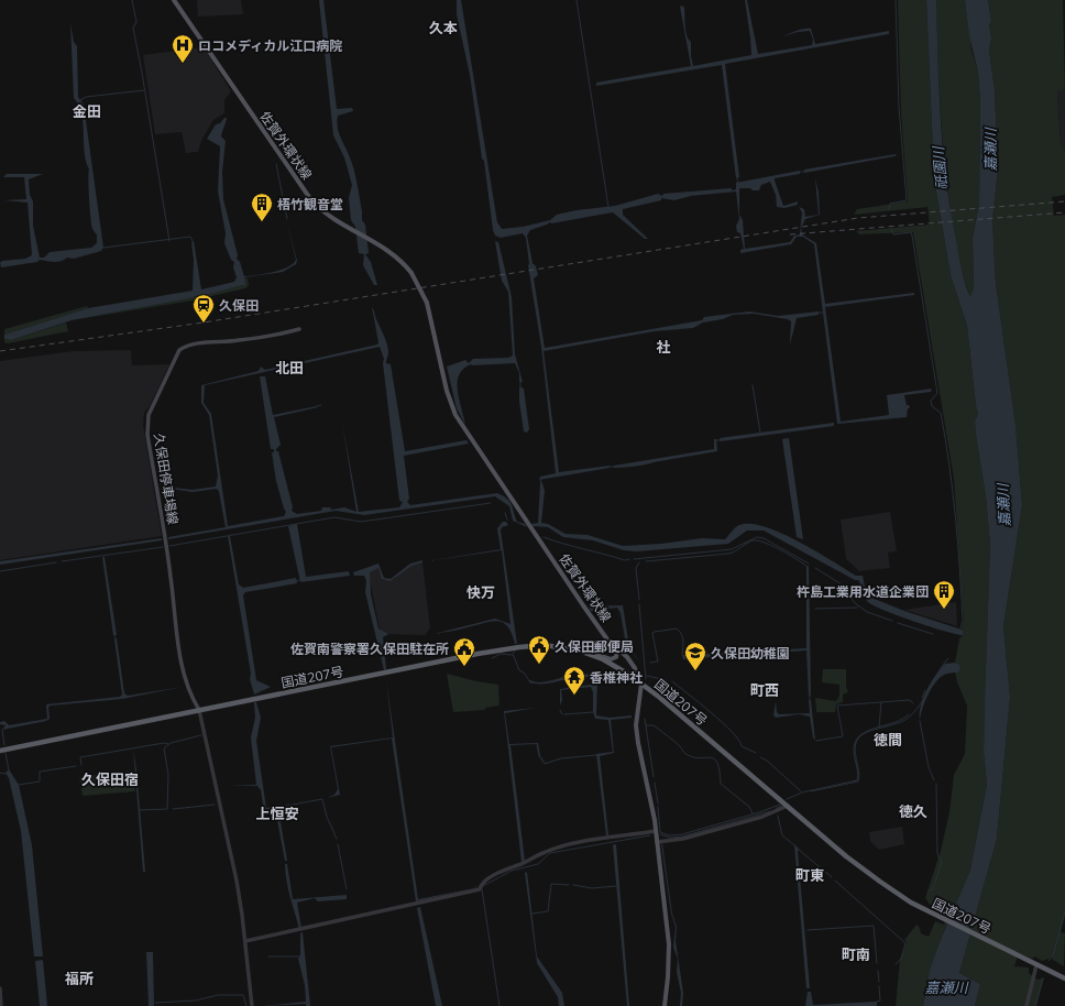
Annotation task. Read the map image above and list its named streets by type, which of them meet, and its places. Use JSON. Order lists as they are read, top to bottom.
{
  "streets": {
    "highway": ["国道207号"],
    "main road": ["佐賀外環状線", "久保田停車場線"]
  },
  "crossings": [
    ["佐賀外環状線", "国道207号"],
    ["久保田停車場線", "国道207号"]
  ],
  "districts": [
    "久本",
    "金田",
    "社",
    "北田",
    "快万",
    "町西",
    "徳間",
    "久保田宿",
    "徳久",
    "上恒安",
    "町東",
    "町南",
    "福所"
  ],
  "water": ["嘉瀬川", "祇園川"],
  "places": {
    "hospital": ["ロコメディカル江口病院"],
    "building": ["梧竹観音堂", "杵島工業用水道企業団"],
    "station": ["久保田"],
    "public building": ["久保田郵便局", "佐賀南警察署久保田駐在所"],
    "school or university": ["久保田幼稚園"],
    "temple": ["香椎神社"]
  }
}
